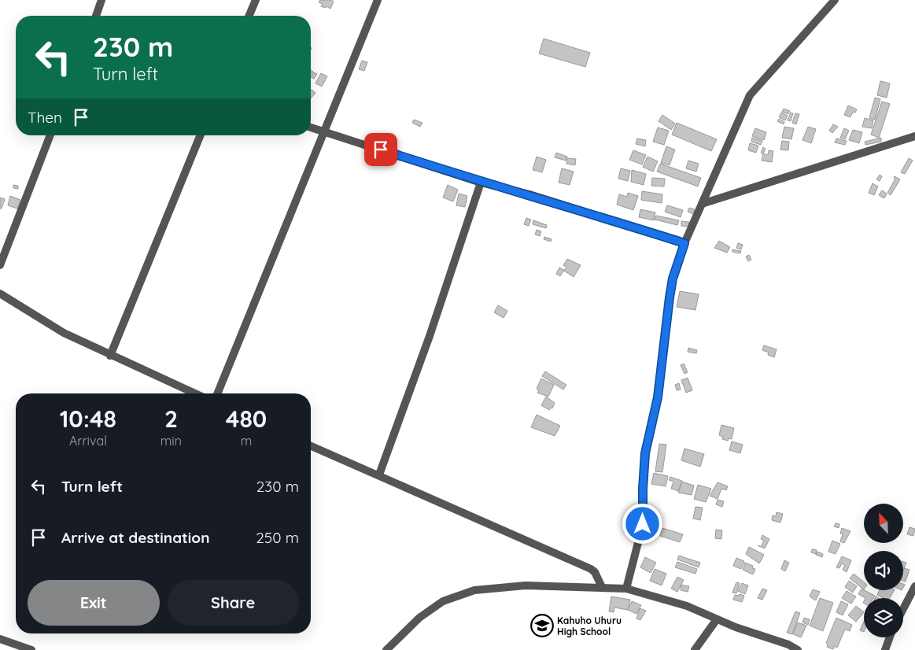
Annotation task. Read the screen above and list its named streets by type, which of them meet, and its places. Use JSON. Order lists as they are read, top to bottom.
{
  "places": {
    "school or university": ["Kahuho Uhuru High School"]
  },
  "north": "top left",
  "page": {
    "turn": ["230 m", "Turn left"],
    "then": "Then",
    "eta": [
      "10:48",
      "Arrival",
      "2",
      "min",
      "480",
      "m"
    ],
    "list": [
      {
        "name": "Turn left",
        "value": "230 m"
      },
      {
        "name": "Arrive at destination",
        "value": "250 m"
      }
    ],
    "buttons": ["Exit", "Share"]
  }
}
